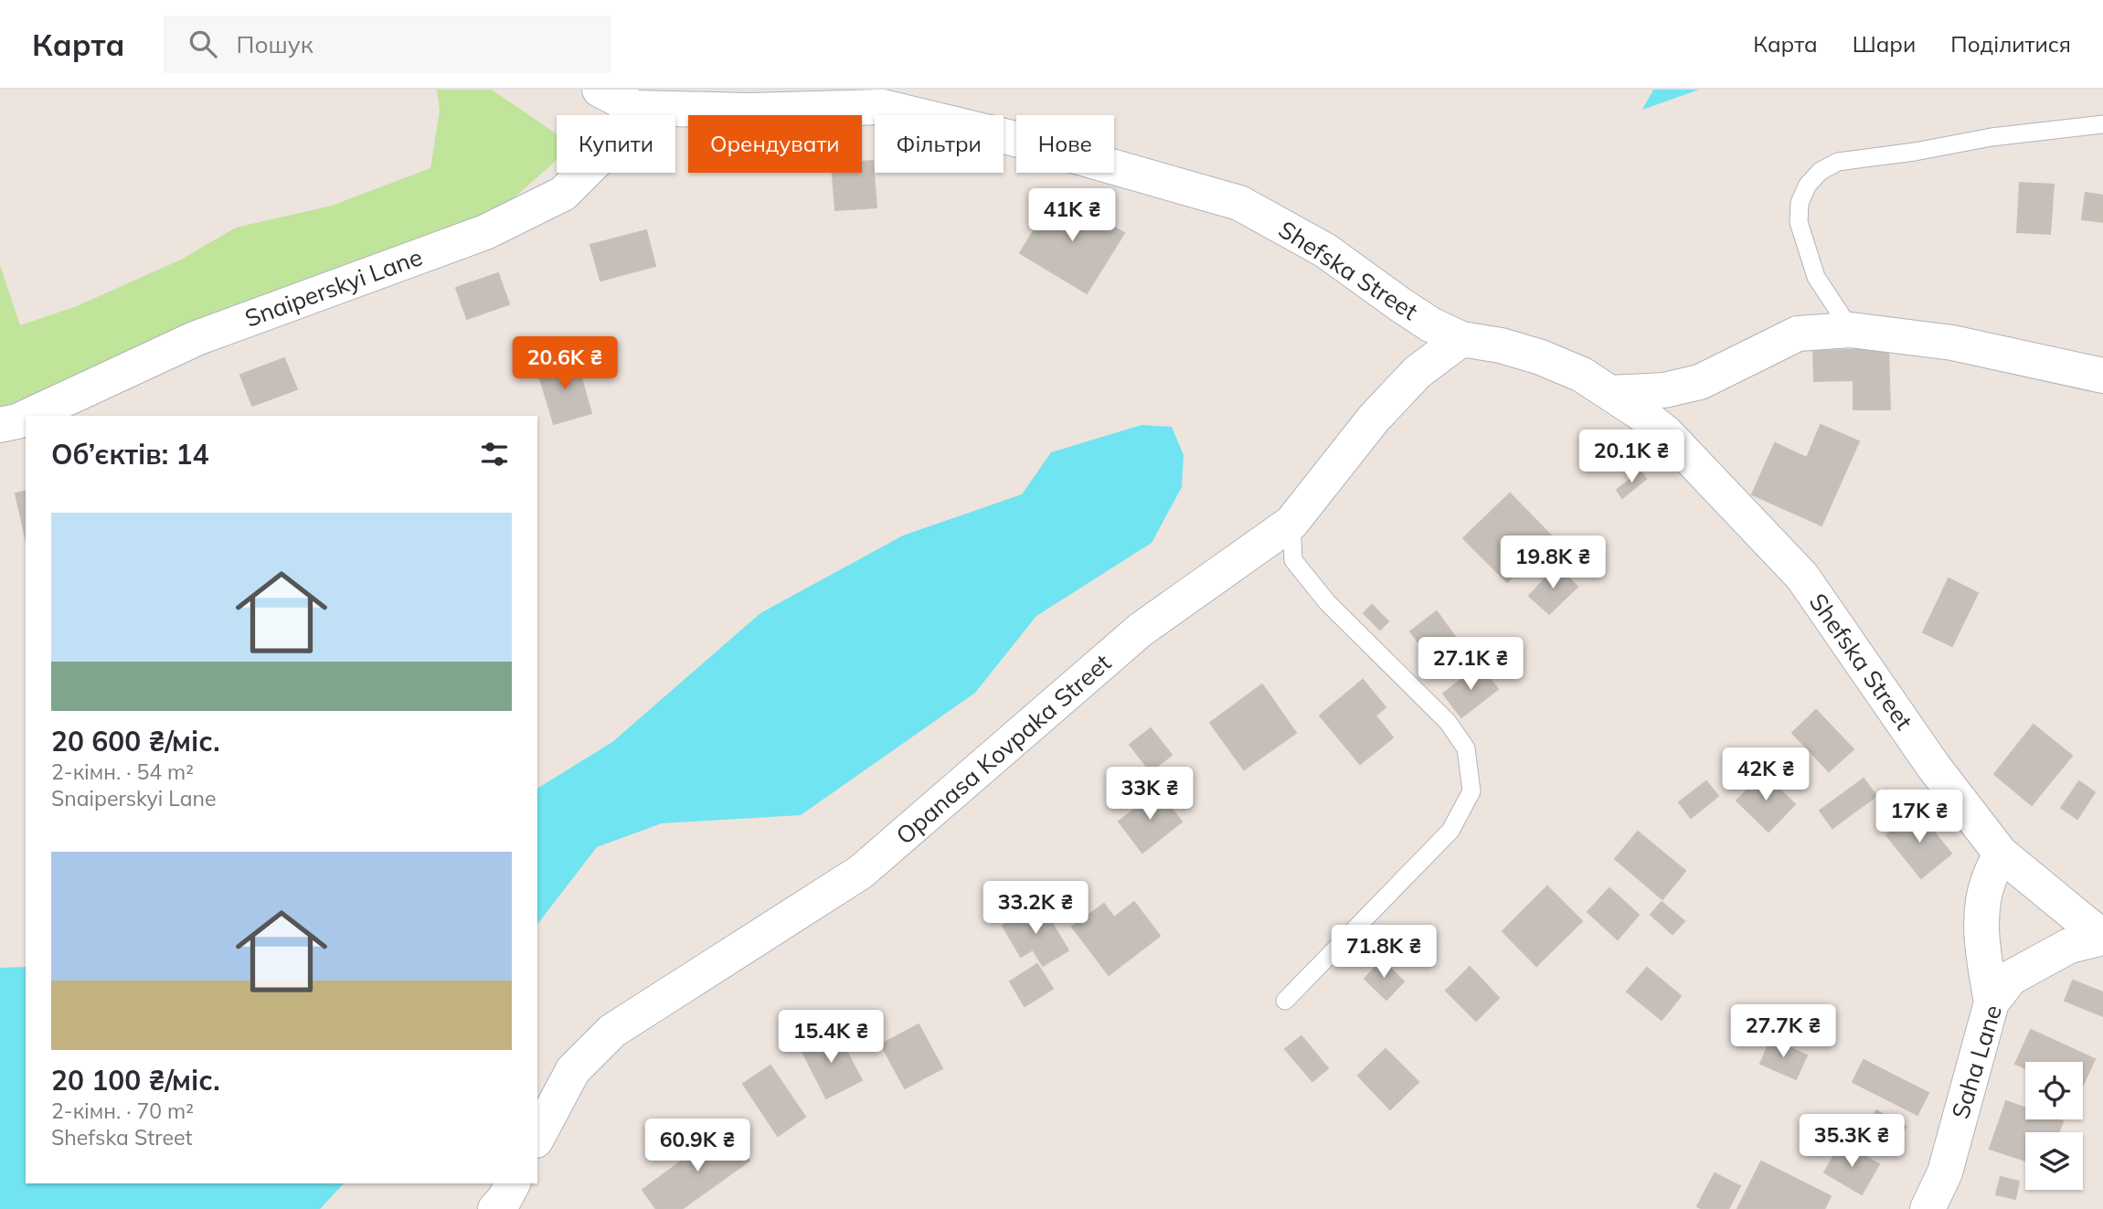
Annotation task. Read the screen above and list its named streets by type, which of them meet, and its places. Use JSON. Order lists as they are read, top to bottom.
{
  "streets": {
    "street": [
      "Shefska Street",
      "Snaiperskyi Lane",
      "Opanasa Kovpaka Street",
      "Saha Lane"
    ]
  },
  "crossings": [
    ["Shefska Street", "Snaiperskyi Lane"],
    ["Shefska Street", "Opanasa Kovpaka Street"],
    ["Shefska Street", "Saha Lane"]
  ],
  "page": {
    "header": "Карта",
    "search": "Пошук",
    "nav": ["Карта", "Шари", "Поділитися"],
    "chip": [
      "Купити",
      "Орендувати",
      "Фільтри",
      "Нове"
    ],
    "price": [
      "41K ₴",
      "20.6K ₴",
      "20.1K ₴",
      "19.8K ₴",
      "27.1K ₴",
      "42K ₴",
      "33K ₴",
      "17K ₴",
      "33.2K ₴",
      "71.8K ₴",
      "27.7K ₴",
      "15.4K ₴",
      "35.3K ₴",
      "60.9K ₴"
    ],
    "heading": "Об’єктів: 14",
    "list": [
      {
        "name": "20 600 ₴/міс.",
        "note": "2-кімн. · 54 m² · Snaiperskyi Lane"
      },
      {
        "name": "20 100 ₴/міс.",
        "note": "2-кімн. · 70 m² · Shefska Street"
      }
    ]
  }
}
